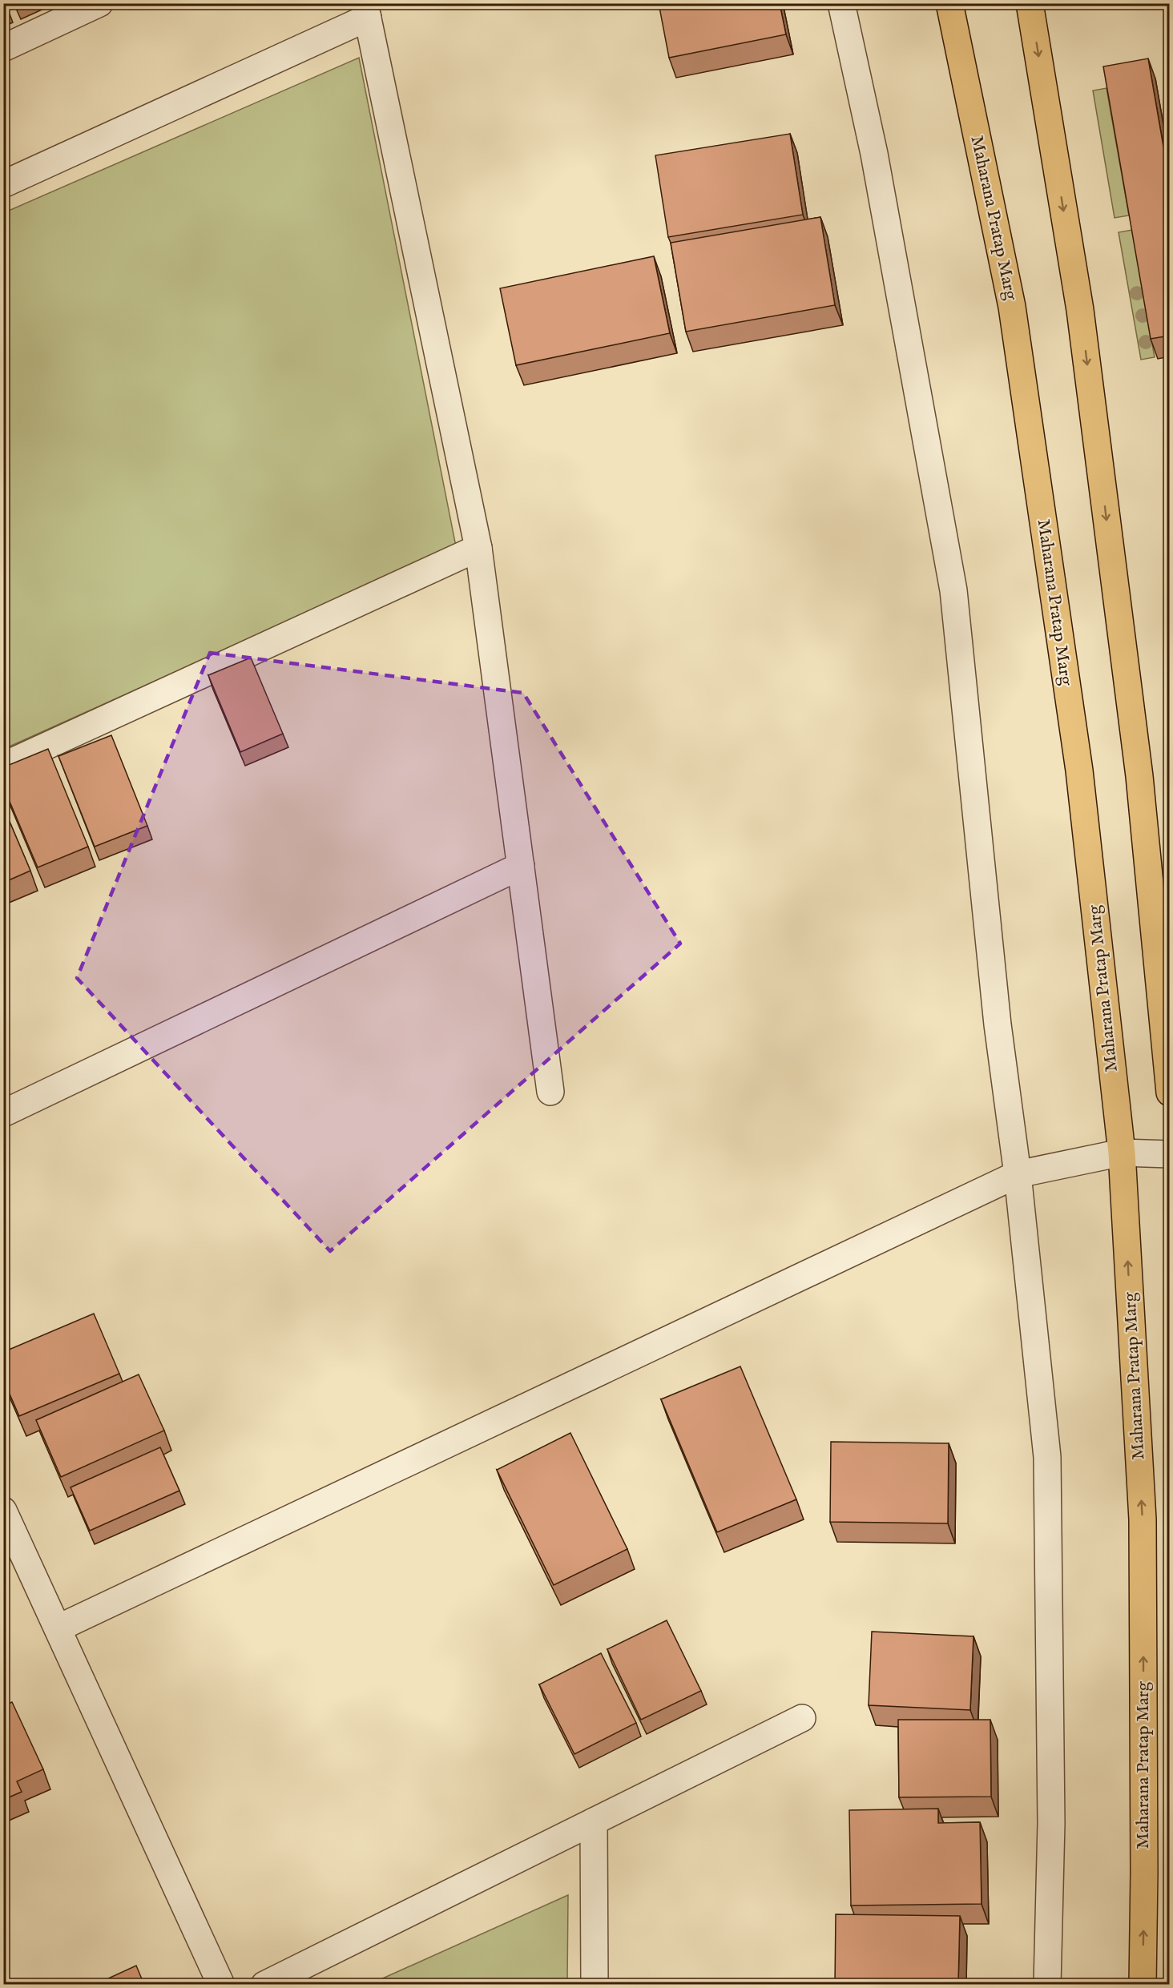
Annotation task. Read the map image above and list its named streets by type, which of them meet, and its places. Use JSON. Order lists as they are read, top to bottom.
{
  "streets": {
    "main road": ["Maharana Pratap Marg"]
  },
  "one_way": ["Maharana Pratap Marg"]
}
